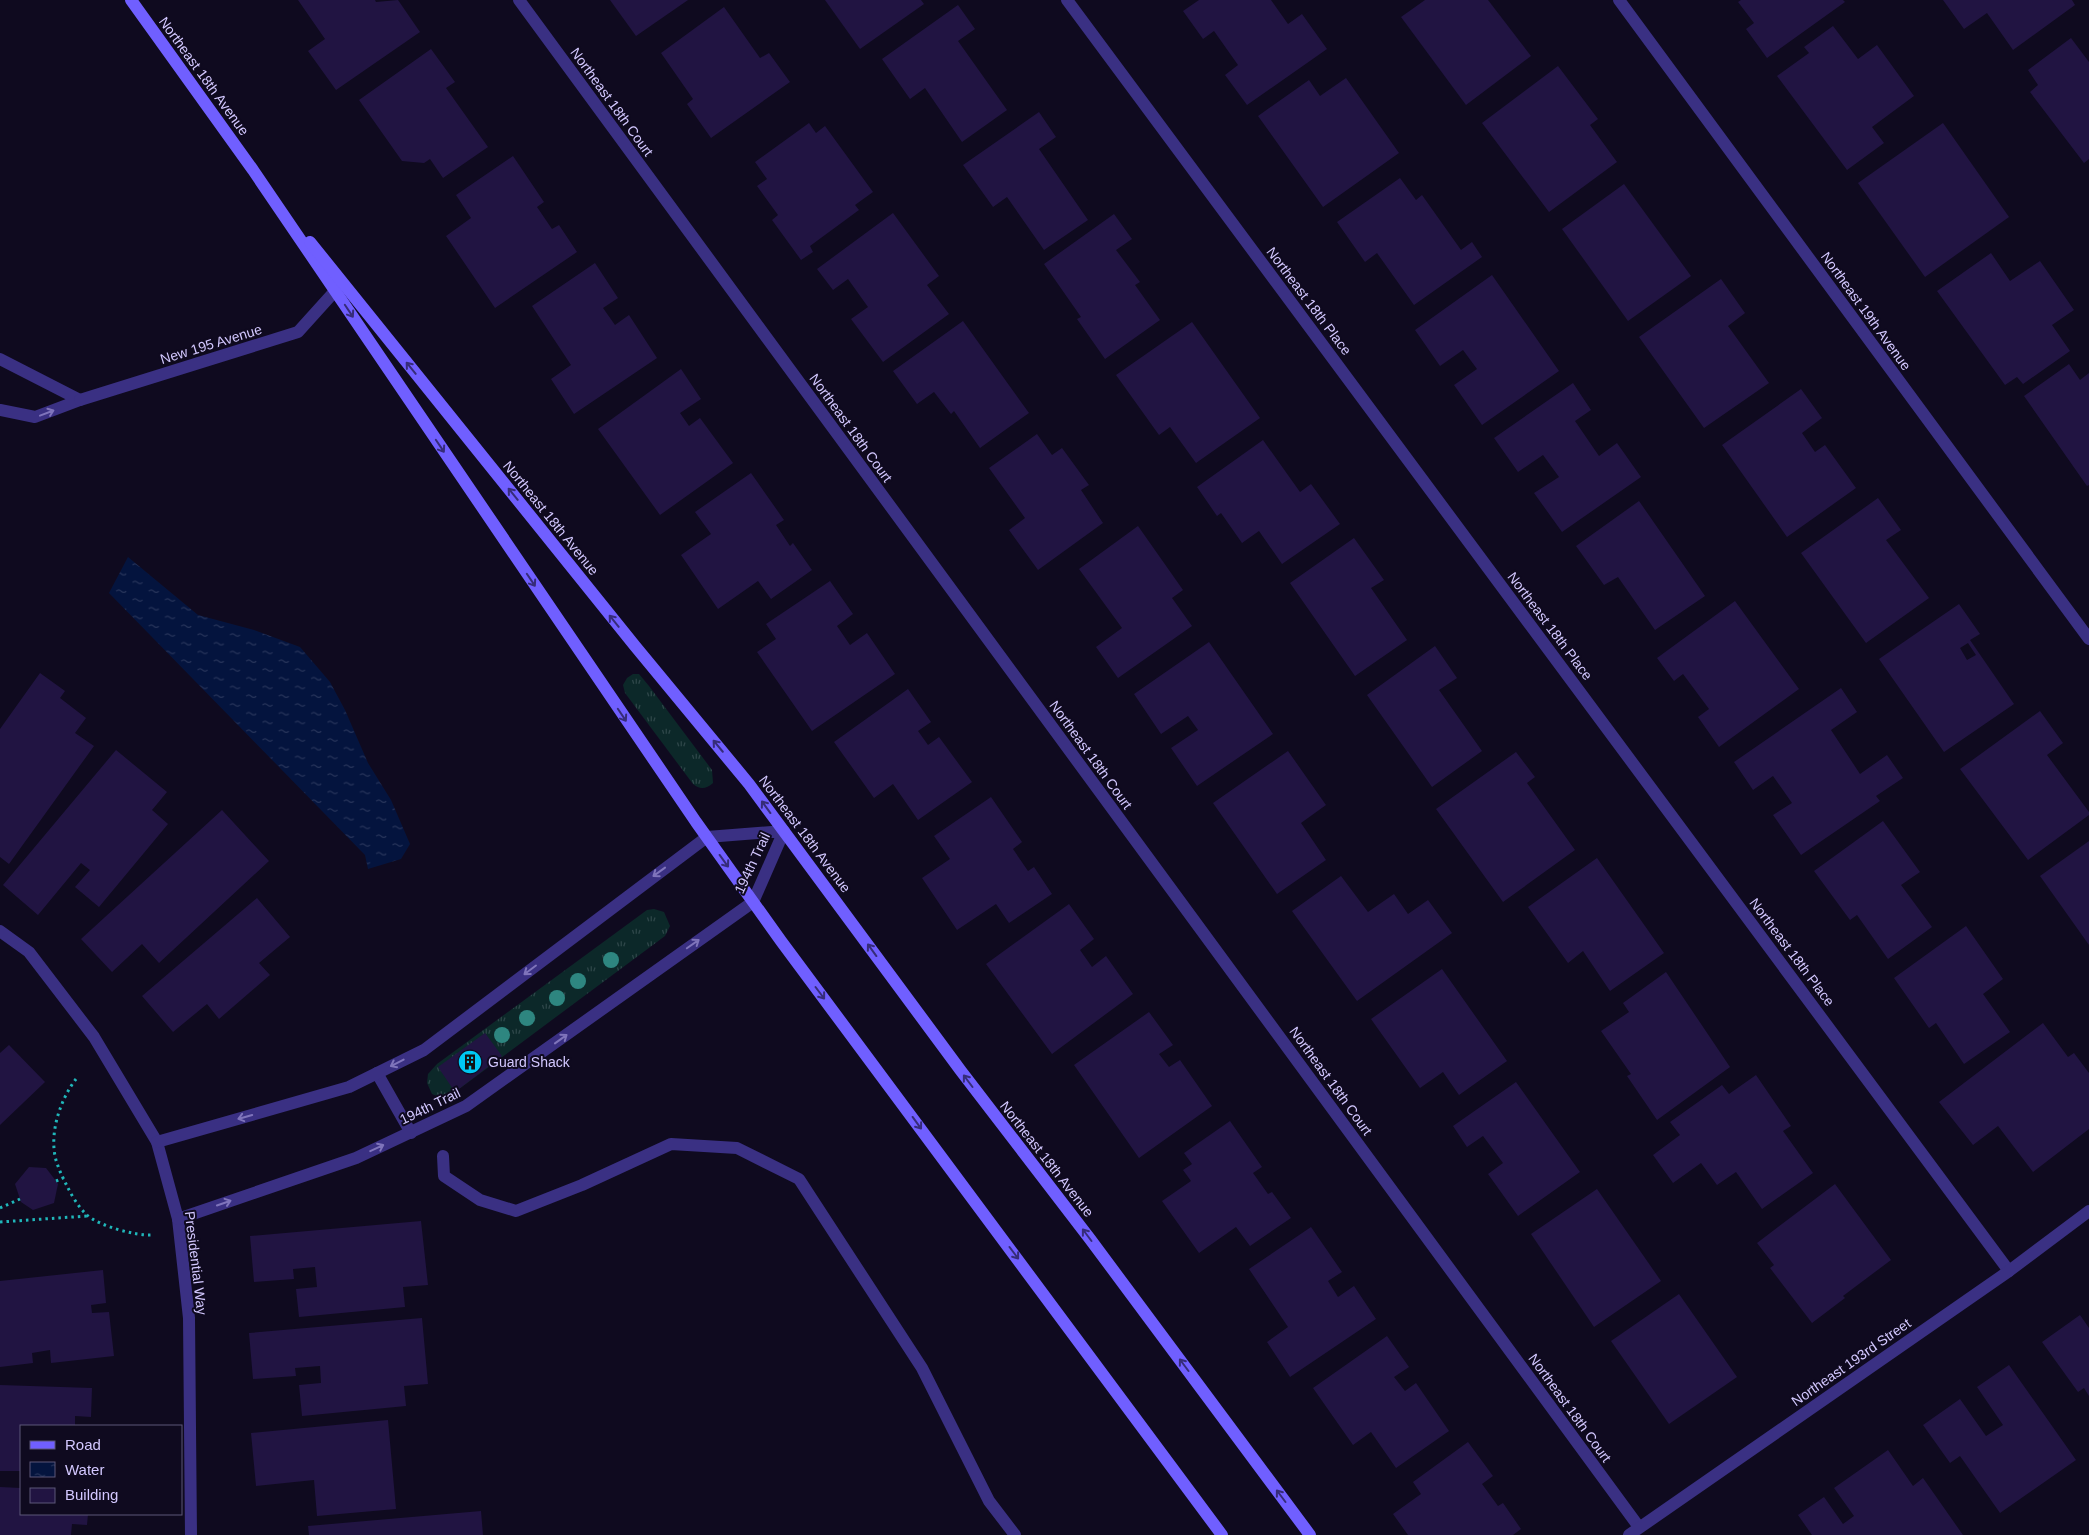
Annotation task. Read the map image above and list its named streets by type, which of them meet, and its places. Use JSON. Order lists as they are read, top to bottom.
{
  "streets": {
    "street": [
      "Northeast 18th Avenue",
      "Northeast 18th Court",
      "Northeast 18th Place",
      "Northeast 19th Avenue",
      "New 195 Avenue",
      "194th Trail",
      "Presidential Way",
      "Northeast 193rd Street"
    ]
  },
  "crossings": [
    ["Northeast 18th Avenue", "New 195 Avenue"],
    ["Northeast 18th Avenue", "194th Trail"],
    ["Northeast 18th Court", "Northeast 193rd Street"],
    ["Northeast 18th Place", "Northeast 193rd Street"],
    ["194th Trail", "Presidential Way"]
  ],
  "places": {
    "building": ["Guard Shack"]
  },
  "legend": ["Road", "Water", "Building"]
}
